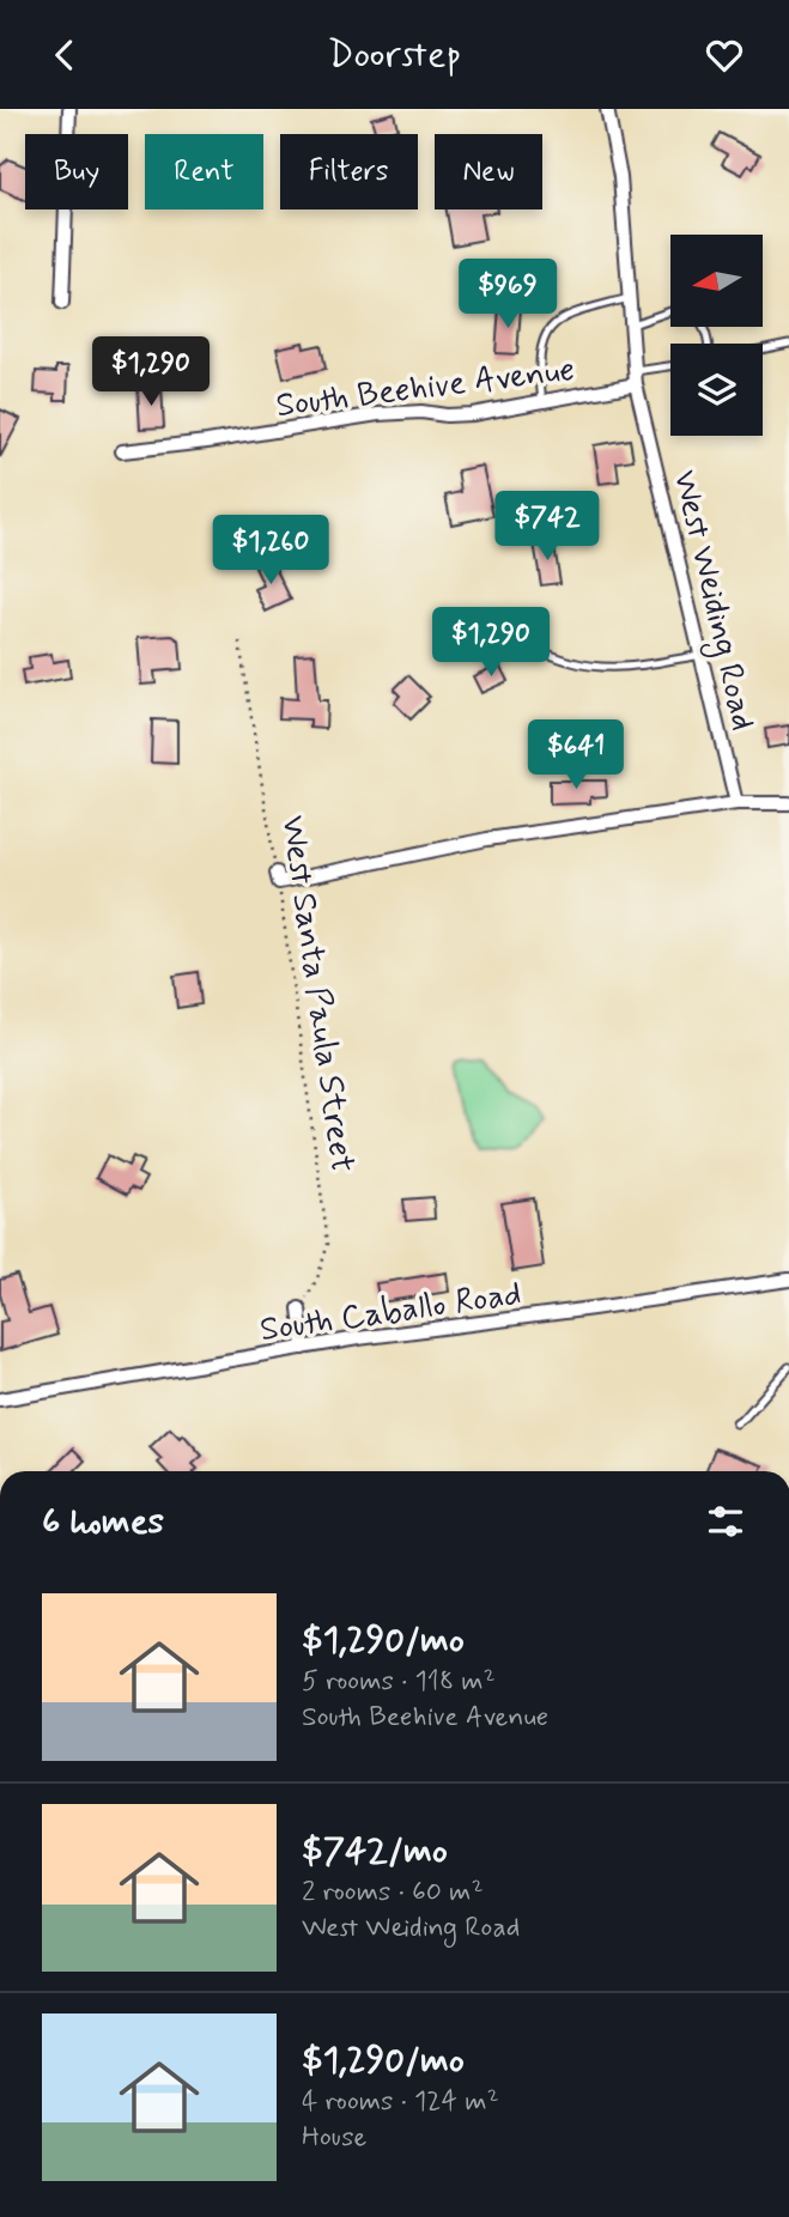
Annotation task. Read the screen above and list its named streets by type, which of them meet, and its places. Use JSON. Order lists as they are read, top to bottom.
{
  "streets": {
    "street": ["South Beehive Avenue", "West Weiding Road", "South Caballo Road"],
    "path": ["West Santa Paula Street"]
  },
  "crossings": [
    ["South Beehive Avenue", "West Weiding Road"]
  ],
  "north": "left",
  "page": {
    "header": "Doorstep",
    "chip": [
      "Buy",
      "Rent",
      "Filters",
      "New"
    ],
    "price": [
      "$969",
      "$1,290",
      "$742",
      "$1,260",
      "$1,290",
      "$641"
    ],
    "heading": "6 homes",
    "list": [
      {
        "name": "$1,290/mo",
        "note": "5 rooms · 118 m² · South Beehive Avenue"
      },
      {
        "name": "$742/mo",
        "note": "2 rooms · 60 m² · West Weiding Road"
      },
      {
        "name": "$1,290/mo",
        "note": "4 rooms · 124 m² · House"
      }
    ]
  }
}
